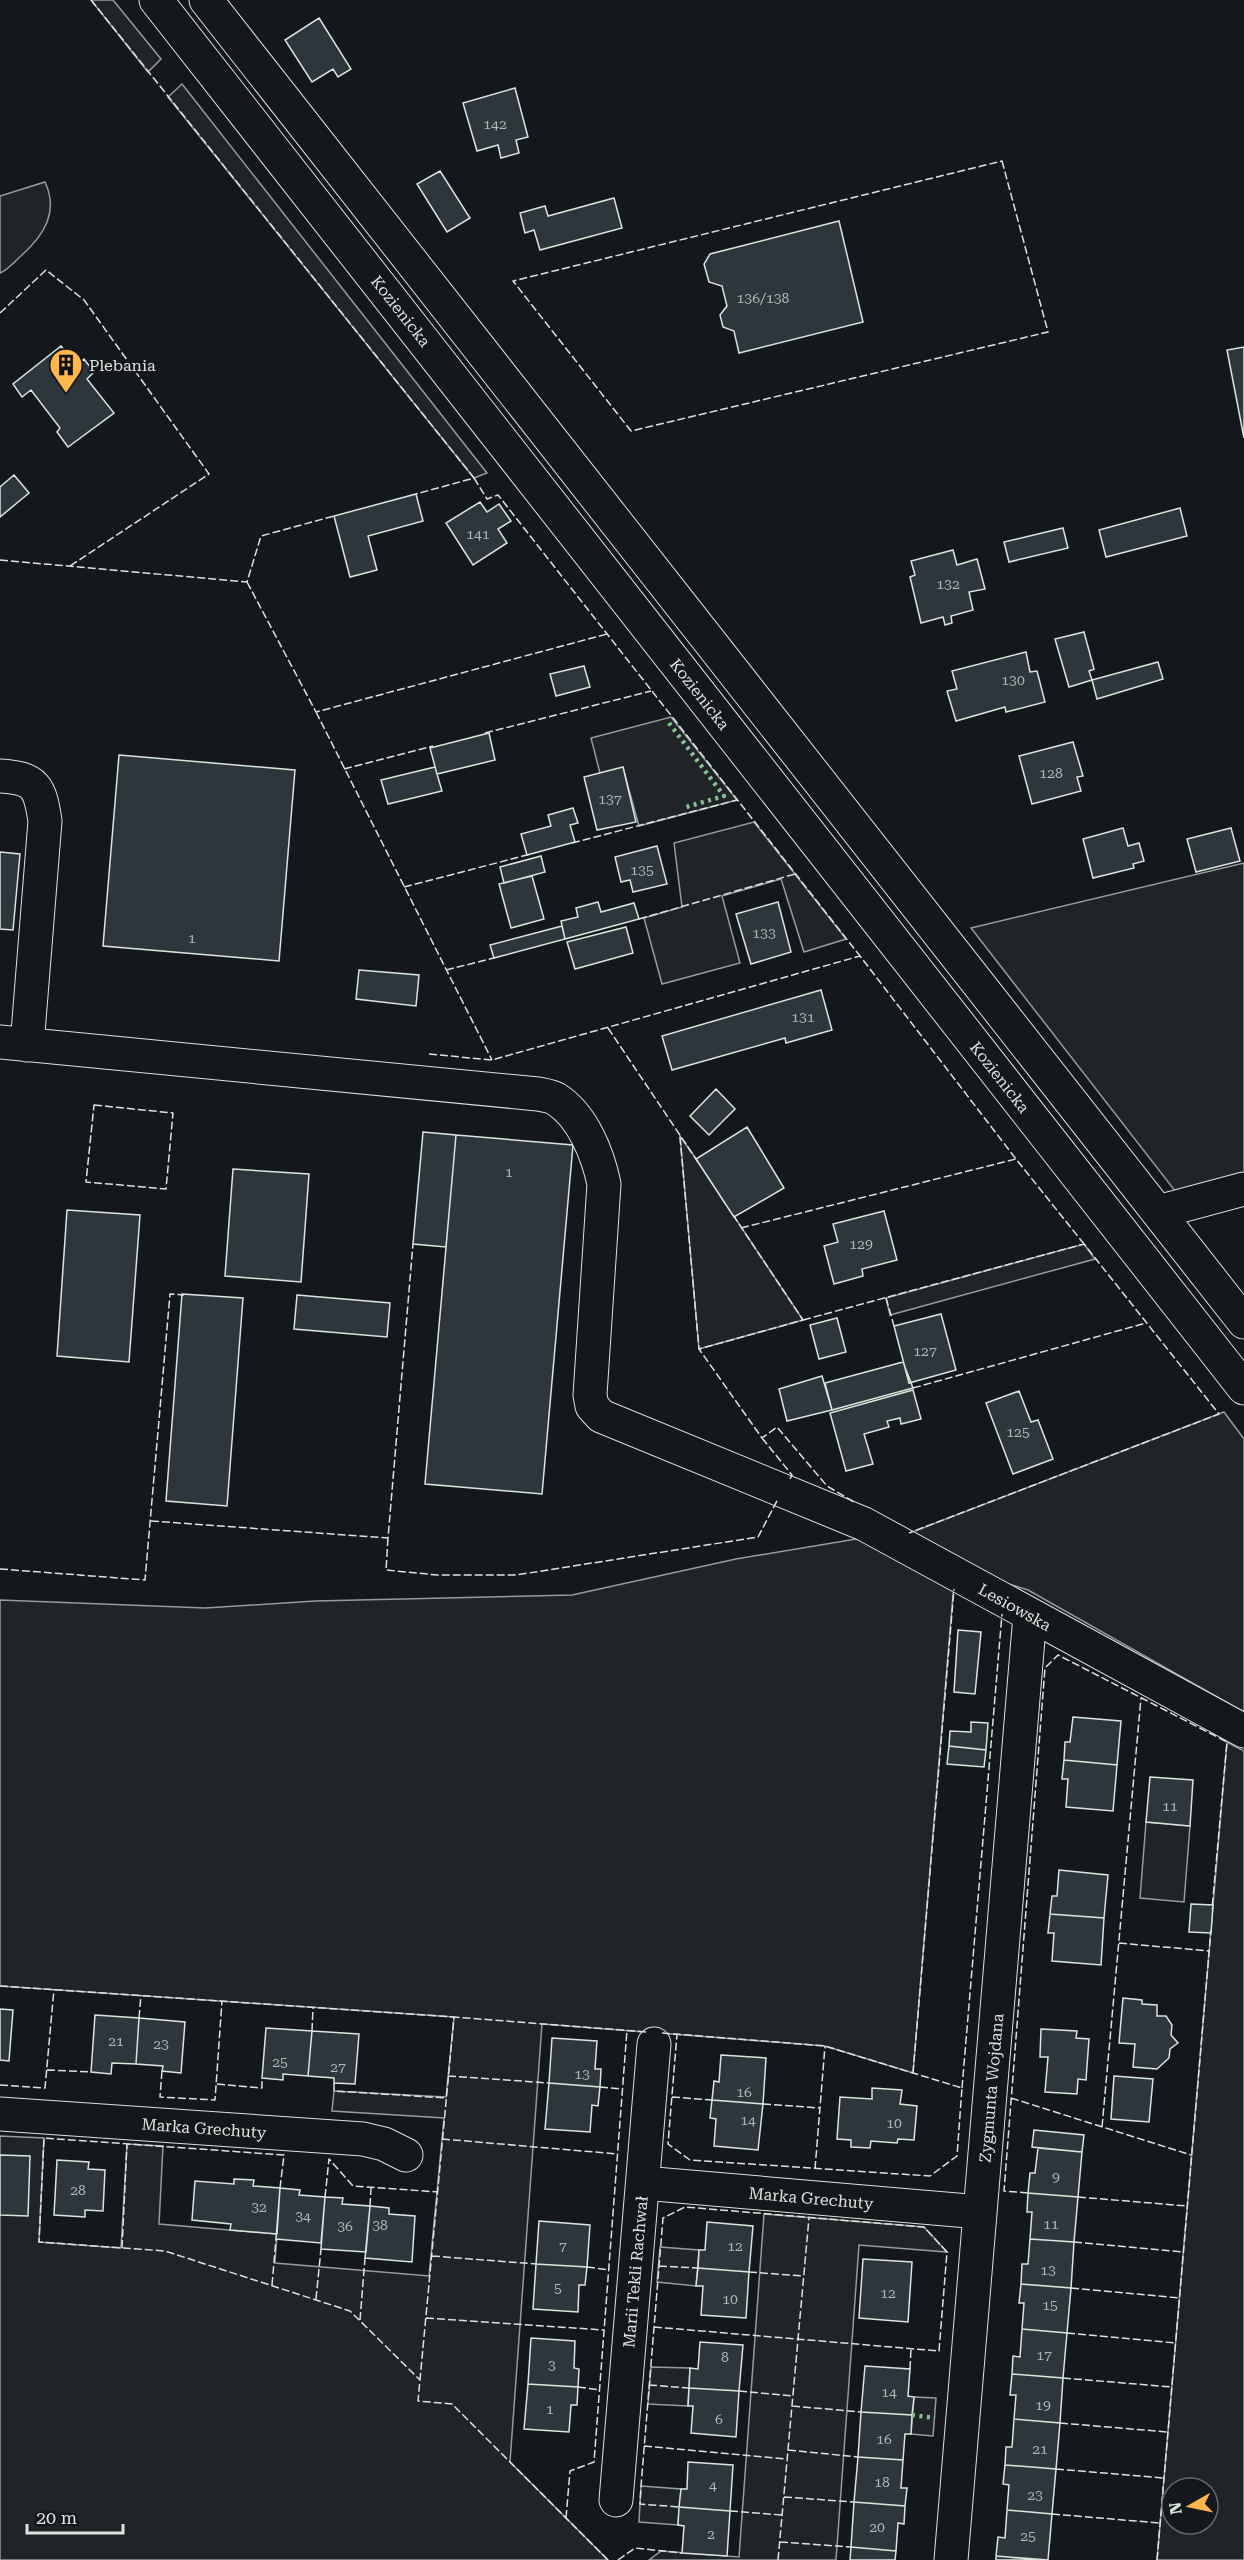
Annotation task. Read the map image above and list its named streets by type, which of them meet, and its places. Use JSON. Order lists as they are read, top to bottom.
{
  "streets": {
    "main road": [
      "Kozienicka",
      "Lesiowska",
      "Zygmunta Wojdana",
      "Marka Grechuty",
      "Marii Tekli Rachwał"
    ]
  },
  "crossings": [
    ["Lesiowska", "Zygmunta Wojdana"],
    ["Zygmunta Wojdana", "Marka Grechuty"],
    ["Marka Grechuty", "Marii Tekli Rachwał"]
  ],
  "places": {
    "building": ["Plebania"]
  },
  "house_numbers": [
    "142",
    "136/138",
    "141",
    "132",
    "130",
    "128",
    "137",
    "135",
    "133",
    "1",
    "131",
    "1",
    "129",
    "127",
    "125",
    "11",
    "21",
    "23",
    "25",
    "27",
    "13",
    "16",
    "14",
    "10",
    "9",
    "28",
    "32",
    "34",
    "11",
    "38",
    "36",
    "7",
    "12",
    "13",
    "5",
    "12",
    "10",
    "15",
    "17",
    "8",
    "3",
    "14",
    "19",
    "1",
    "6",
    "16",
    "21",
    "18",
    "4",
    "23",
    "20",
    "2",
    "25"
  ],
  "scale_bar": "20 m",
  "north": "left"
}
